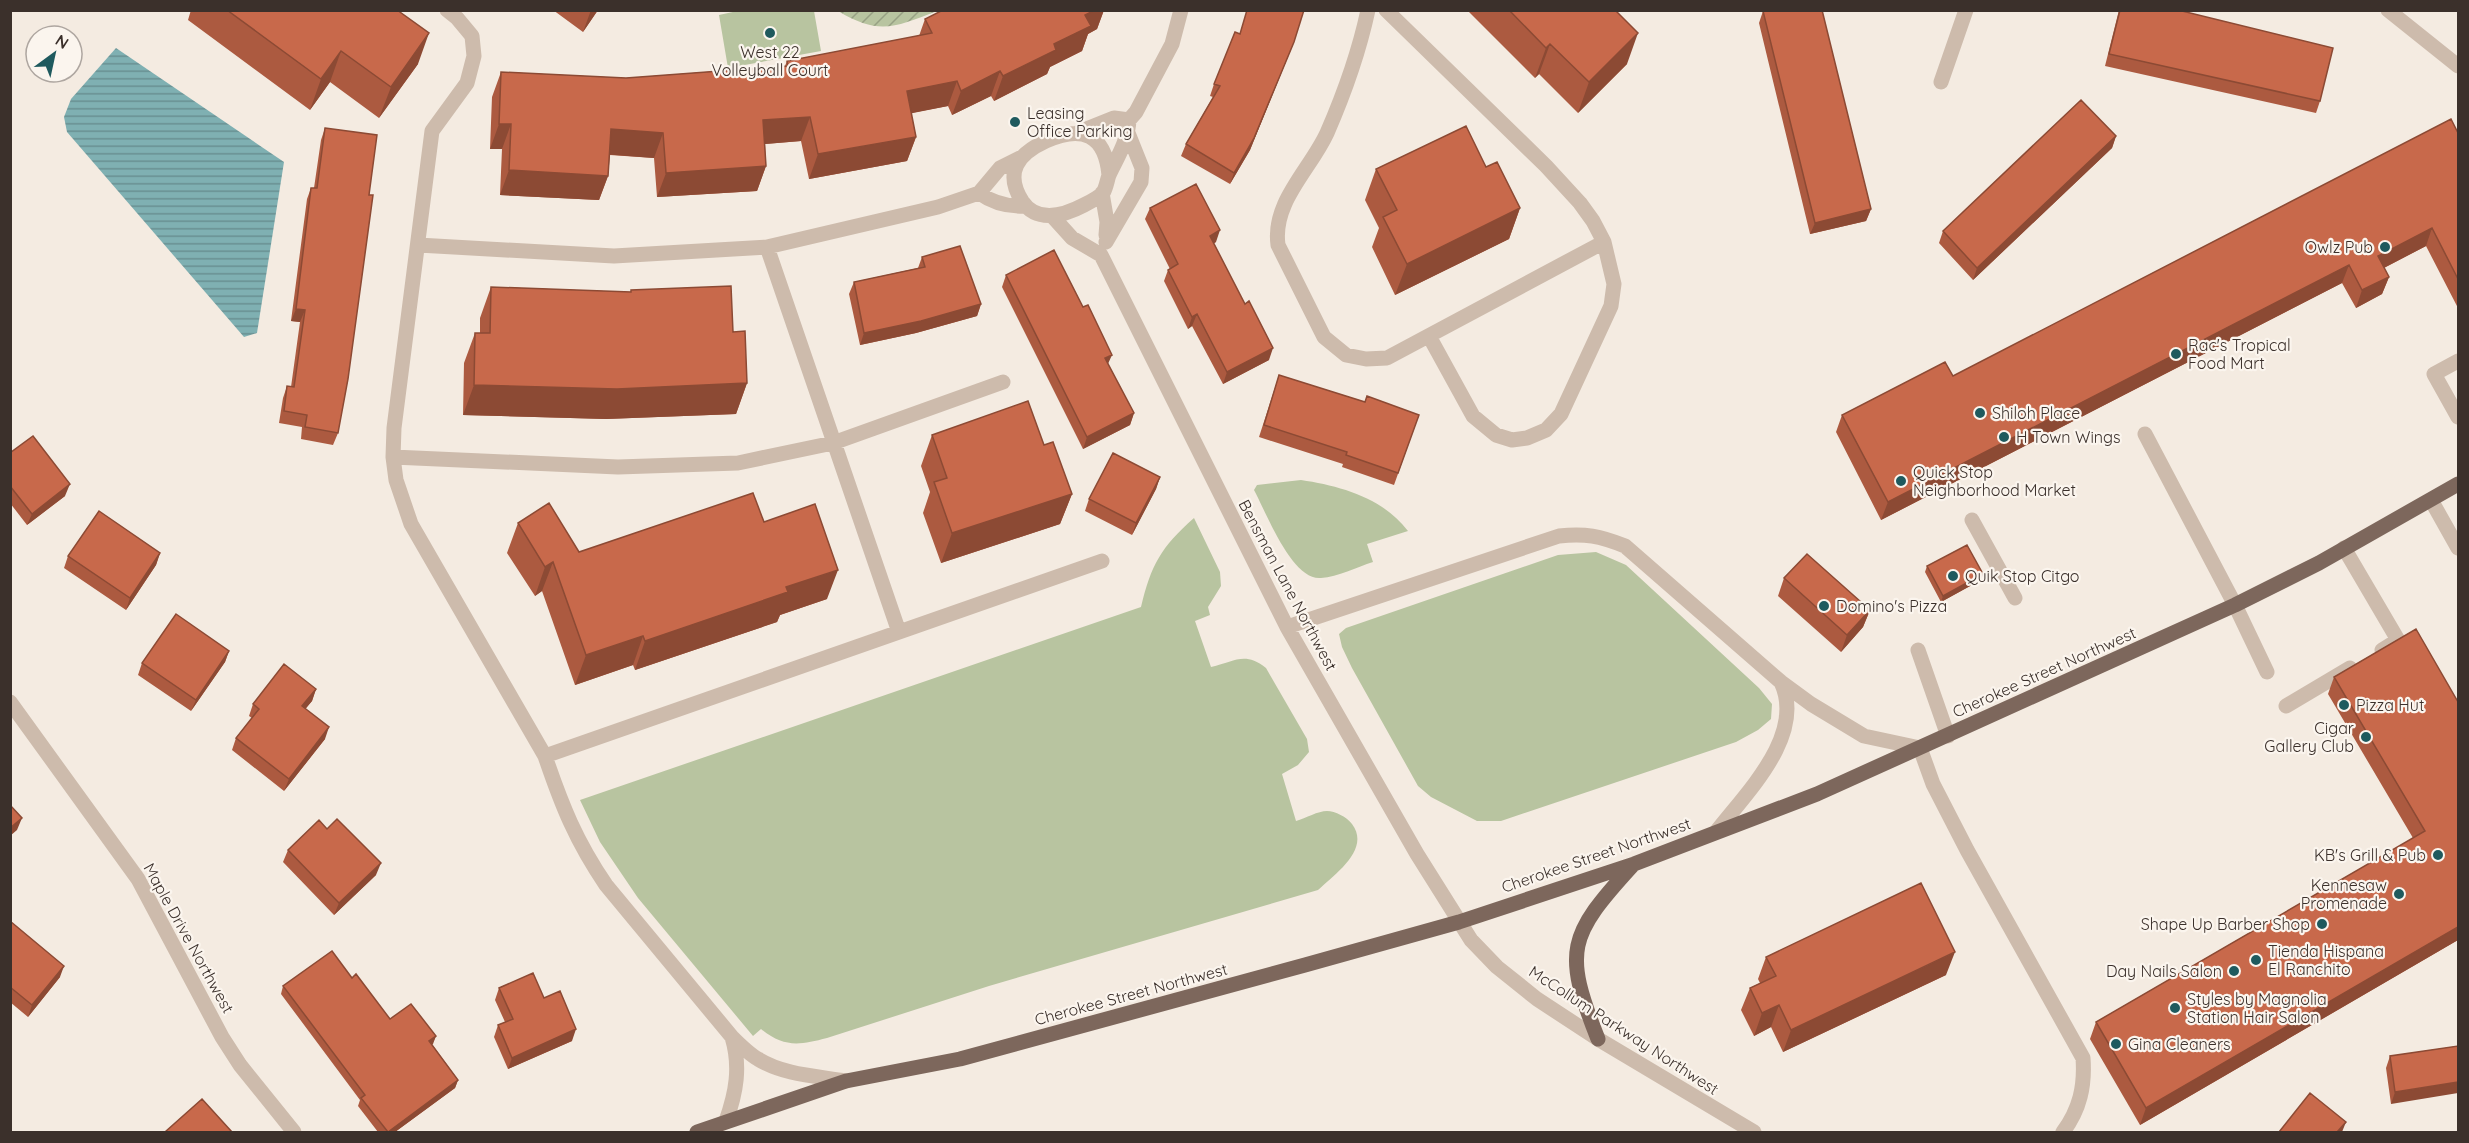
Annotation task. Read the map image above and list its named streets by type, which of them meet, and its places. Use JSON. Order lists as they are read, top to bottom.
{
  "streets": {
    "main road": ["Cherokee Street Northwest"],
    "street": ["Bensman Lane Northwest", "Maple Drive Northwest", "McCollum Parkway Northwest"]
  },
  "crossings": [
    ["Bensman Lane Northwest", "Cherokee Street Northwest"],
    ["Bensman Lane Northwest", "McCollum Parkway Northwest"],
    ["Cherokee Street Northwest", "McCollum Parkway Northwest"]
  ],
  "places": [
    "West 22 Volleyball Court",
    "Leasing Office Parking",
    "Owlz Pub",
    "Rac's Tropical Food Mart",
    "Shiloh Place",
    "H Town Wings",
    "Quick Stop Neighborhood Market",
    "Quik Stop Citgo",
    "Domino's Pizza",
    "Pizza Hut",
    "Cigar Gallery Club",
    "KB's Grill & Pub",
    "Kennesaw Promenade",
    "Shape Up Barber Shop",
    "Tienda Hispana El Ranchito",
    "Day Nails Salon",
    "Styles by Magnolia Station Hair Salon",
    "Gina Cleaners"
  ],
  "north": "top right"
}
